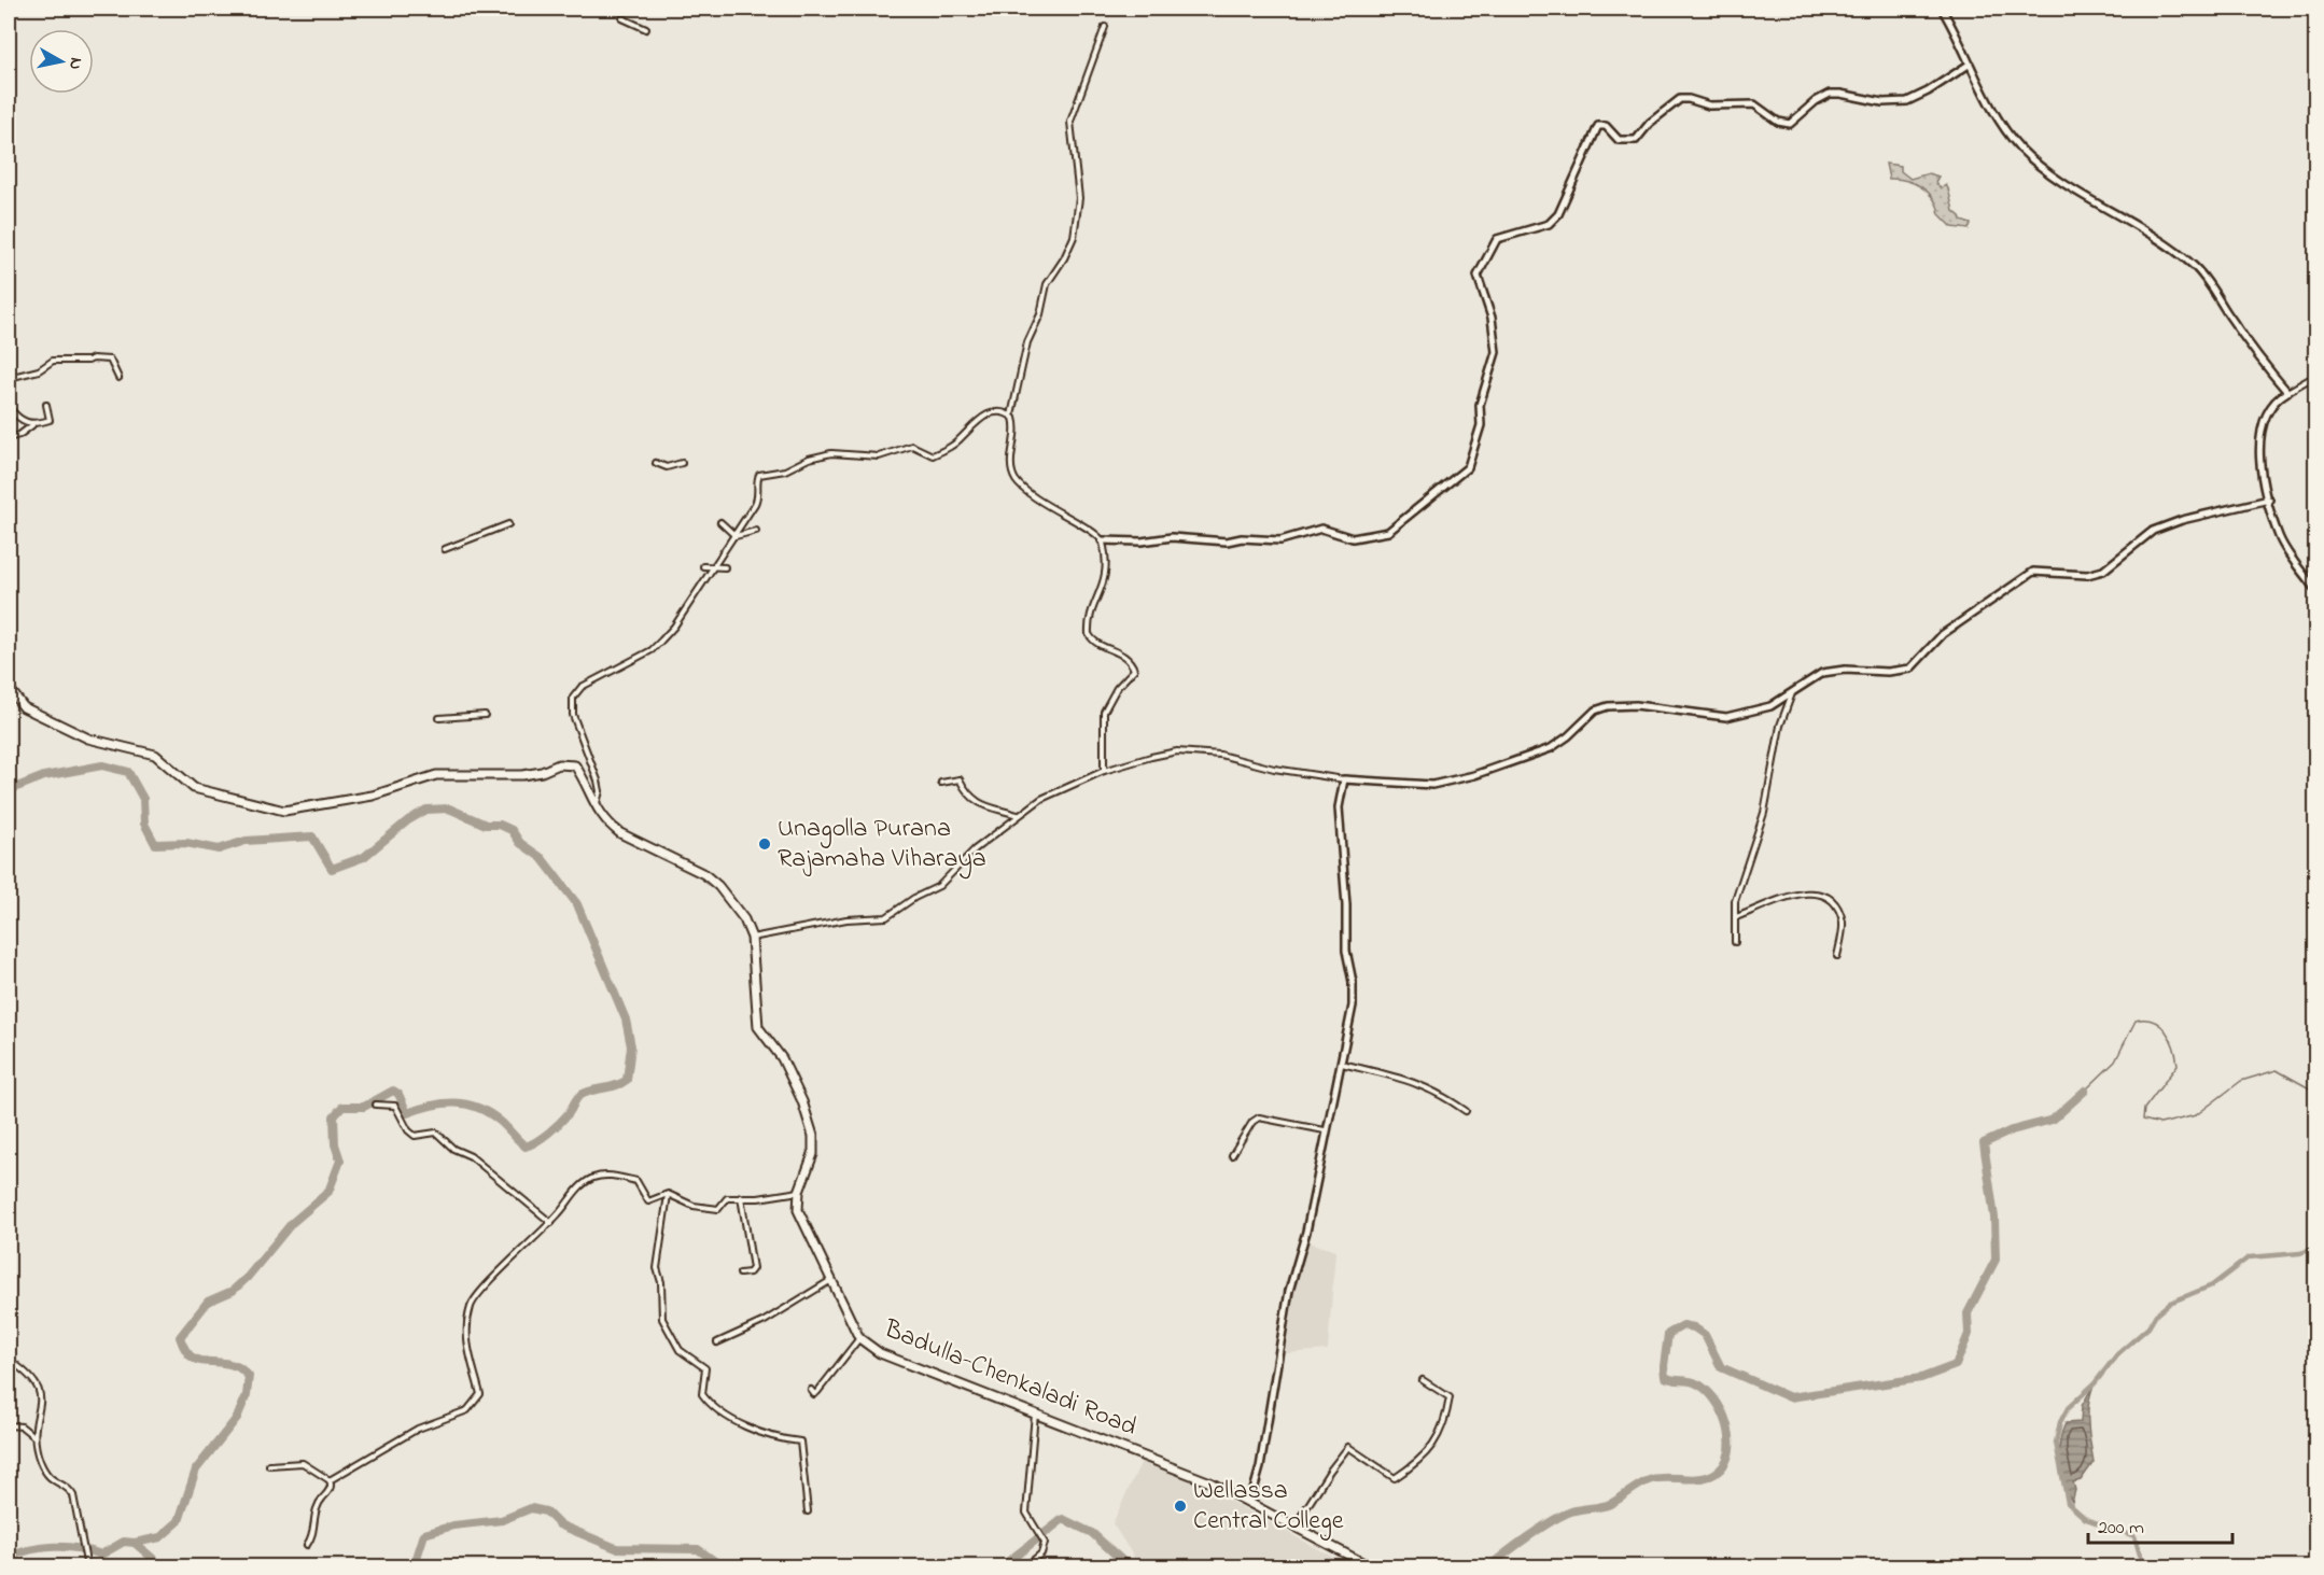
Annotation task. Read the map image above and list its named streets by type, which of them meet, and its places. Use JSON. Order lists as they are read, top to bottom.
{
  "streets": {
    "highway": ["Badulla-Chenkaladi Road"]
  },
  "places": ["Unagolla Purana Rajamaha Viharaya", "Wellassa Central College"],
  "scale_bar": "200 m",
  "north": "right"
}
